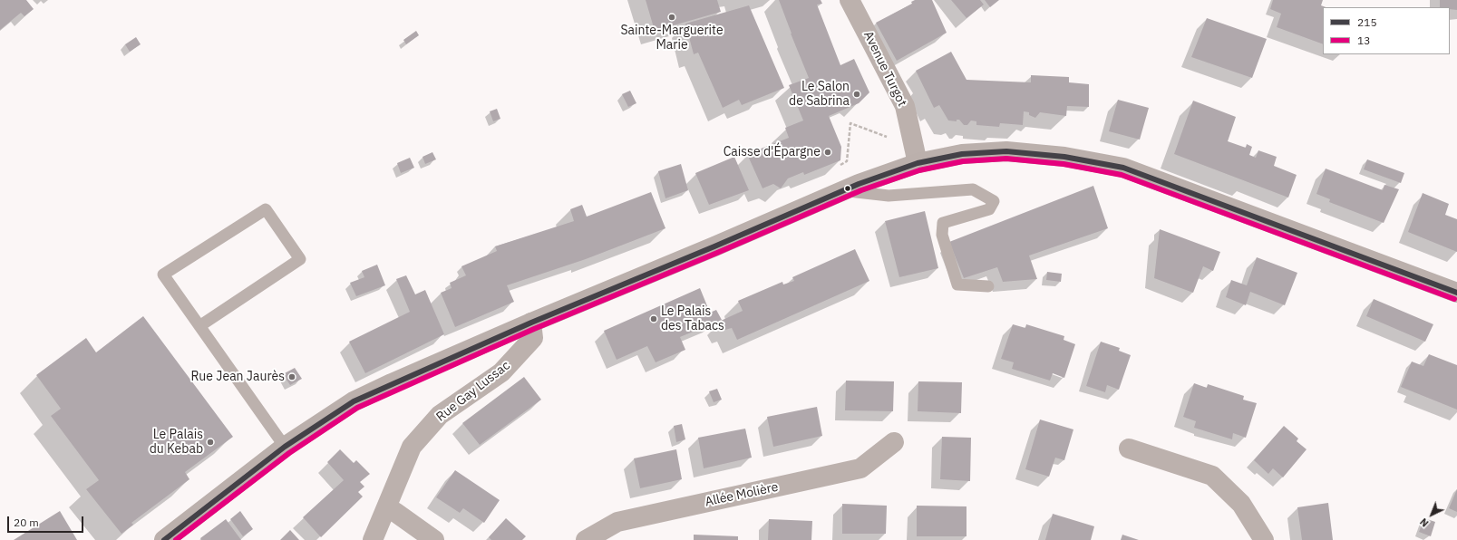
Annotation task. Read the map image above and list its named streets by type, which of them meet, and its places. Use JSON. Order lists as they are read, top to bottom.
{
  "streets": {
    "street": ["Avenue Turgot", "Rue Gay Lussac", "Allée Molière"]
  },
  "places": [
    "Sainte-Marguerite Marie",
    "Le Salon de Sabrina",
    "Caisse d'Épargne",
    "Le Palais des Tabacs",
    "Rue Jean Jaurès",
    "Le Palais du Kebab"
  ],
  "lines": ["transit line 215", "transit line 13"],
  "legend": ["215", "13"],
  "scale_bar": "20 m",
  "north": "bottom left"
}
